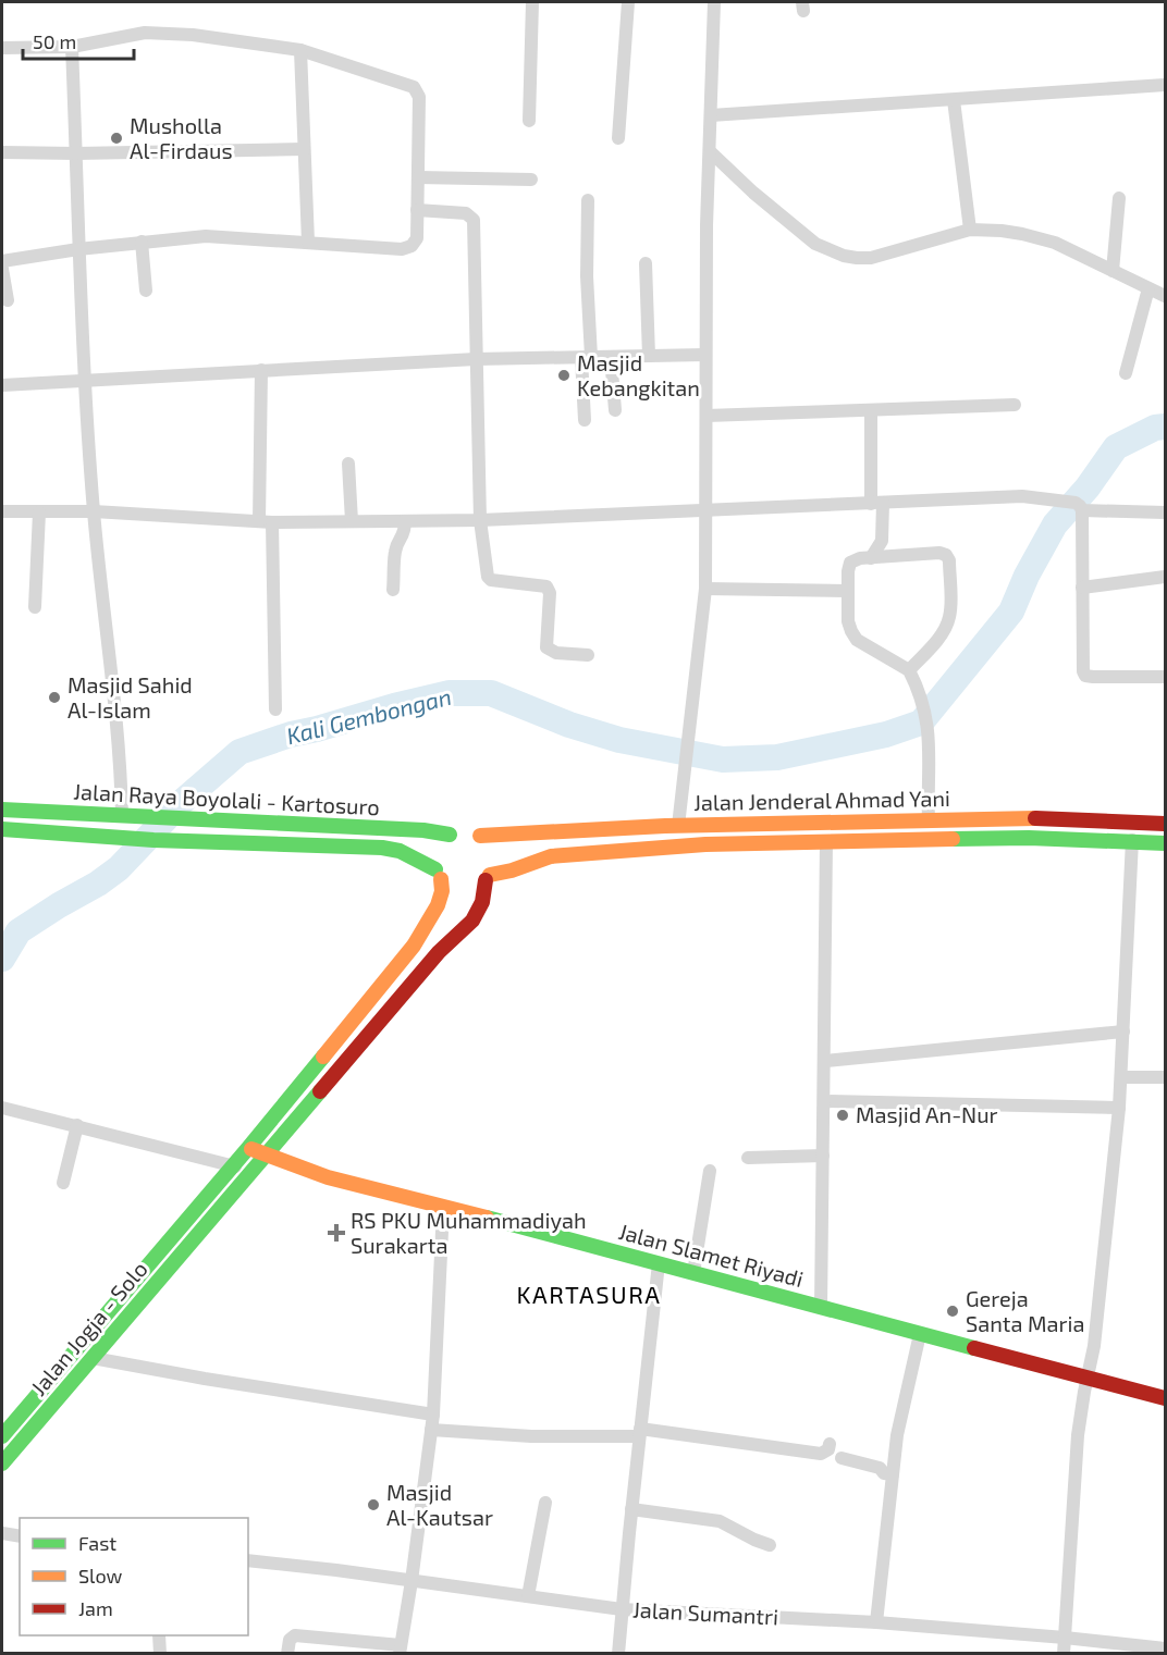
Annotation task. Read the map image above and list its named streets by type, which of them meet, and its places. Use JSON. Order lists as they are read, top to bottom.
{
  "streets": {
    "main road": [
      "Jalan Raya Boyolali - Kartosuro",
      "Jalan Jenderal Ahmad Yani",
      "Jalan Slamet Riyadi",
      "Jalan Jogja - Solo"
    ],
    "street": ["Jalan Sumantri"]
  },
  "crossings": [
    ["Jalan Raya Boyolali - Kartosuro", "Jalan Jenderal Ahmad Yani"],
    ["Jalan Raya Boyolali - Kartosuro", "Jalan Jogja - Solo"],
    ["Jalan Jenderal Ahmad Yani", "Jalan Jogja - Solo"],
    ["Jalan Slamet Riyadi", "Jalan Jogja - Solo"]
  ],
  "districts": ["KARTASURA"],
  "water": ["Kali Gembongan"],
  "places": {
    "other": [
      "Musholla Al-Firdaus",
      "Masjid Kebangkitan",
      "Masjid Sahid Al-Islam",
      "Masjid An-Nur",
      "Gereja Santa Maria",
      "Masjid Al-Kautsar"
    ],
    "health": ["RS PKU Muhammadiyah Surakarta"]
  },
  "legend": ["Fast", "Slow", "Jam"],
  "scale_bar": "50 m"
}
